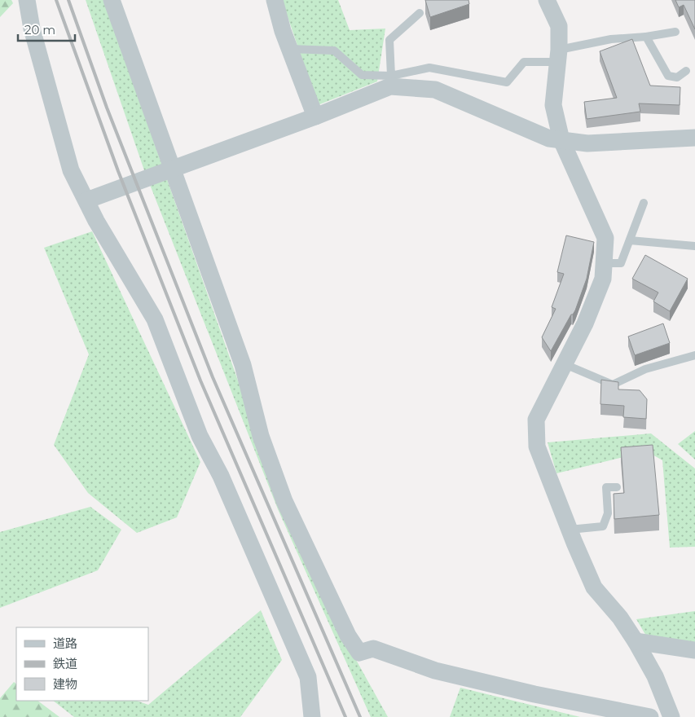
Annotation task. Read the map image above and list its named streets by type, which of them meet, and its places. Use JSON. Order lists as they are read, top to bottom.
{
  "legend": ["道路", "鉄道", "建物"],
  "scale_bar": "20 m"
}
